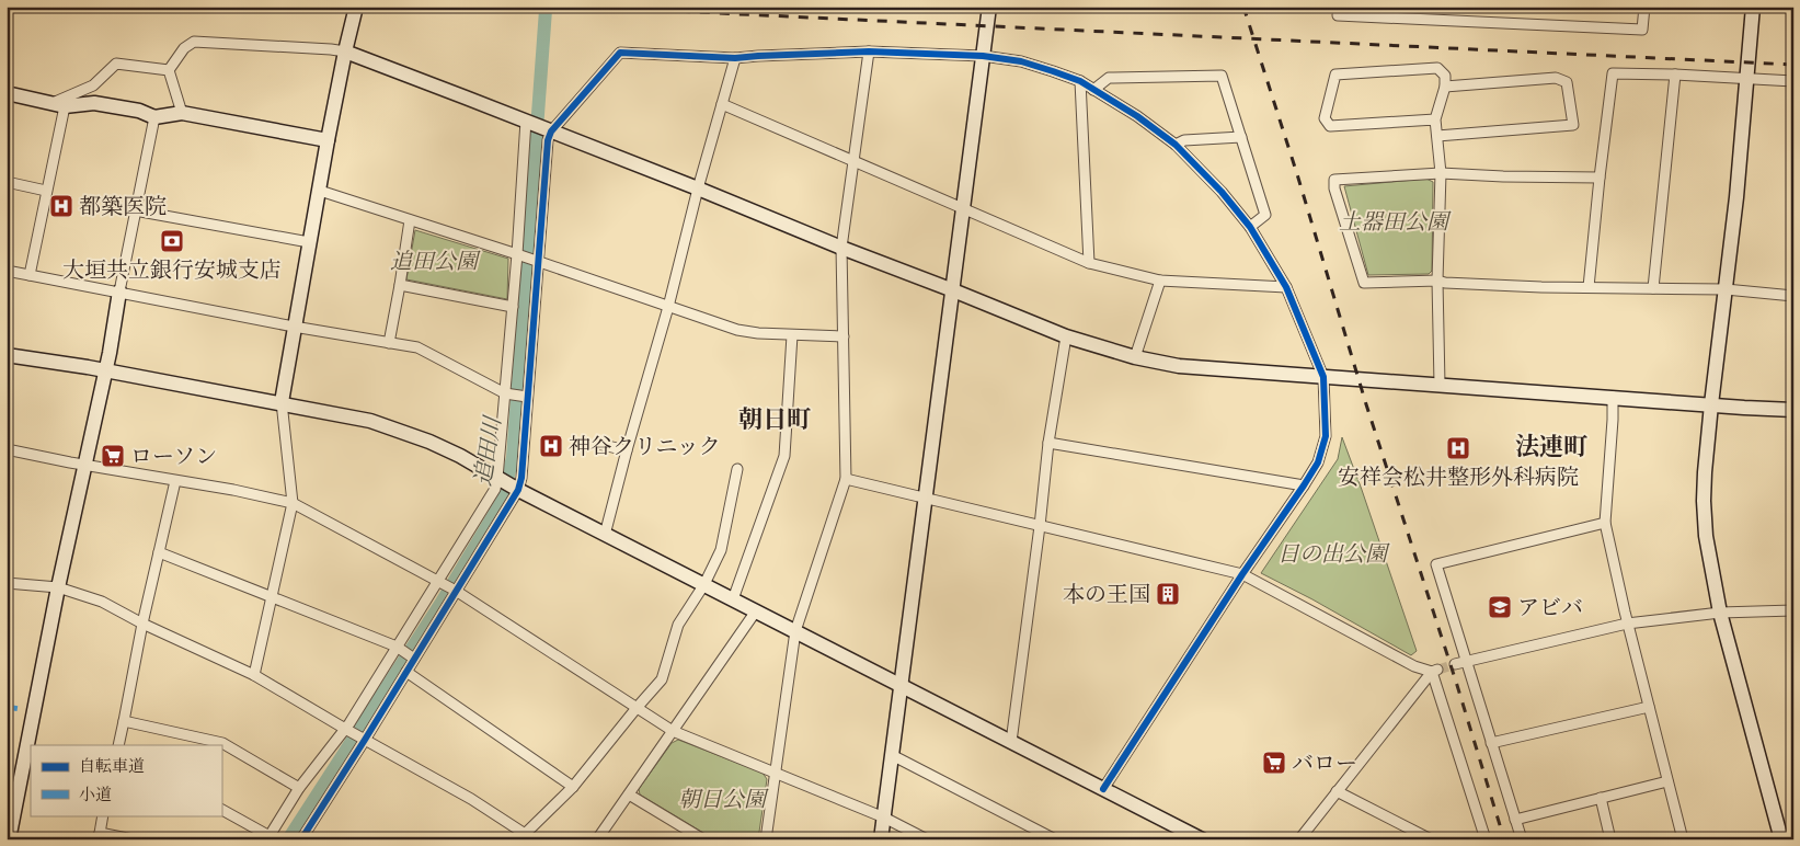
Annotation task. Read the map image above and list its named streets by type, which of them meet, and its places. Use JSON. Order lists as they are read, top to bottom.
{
  "districts": ["朝日町", "法連町"],
  "water": ["追田川"],
  "parks": [
    "土器田公園",
    "追田公園",
    "日の出公園",
    "朝日公園"
  ],
  "places": {
    "hospital": ["都築医院", "神谷クリニック", "安祥会松井整形外科病院"],
    "bank": ["大垣共立銀行安城支店"],
    "supermarket": ["ローソン", "バロー"],
    "building": ["本の王国"],
    "school or university": ["アビバ"]
  },
  "legend": ["自転車道", "小道"]
}
